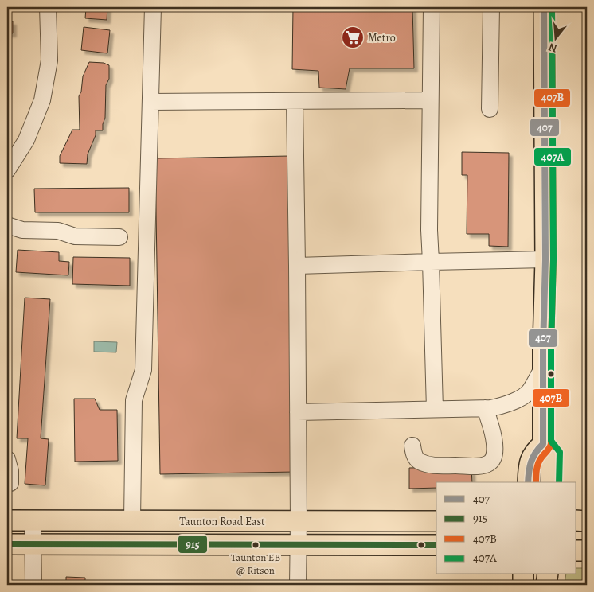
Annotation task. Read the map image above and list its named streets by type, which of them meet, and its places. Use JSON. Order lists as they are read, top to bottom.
{
  "streets": {
    "main road": ["Taunton Road East"]
  },
  "places": {
    "supermarket": ["Metro"],
    "other": ["Taunton EB @ Ritson"]
  },
  "lines": [
    "transit line 407",
    "transit line 407B",
    "transit line 407A",
    "transit line 915"
  ],
  "legend": [
    "407",
    "915",
    "407B",
    "407A"
  ],
  "north": "bottom"
}
